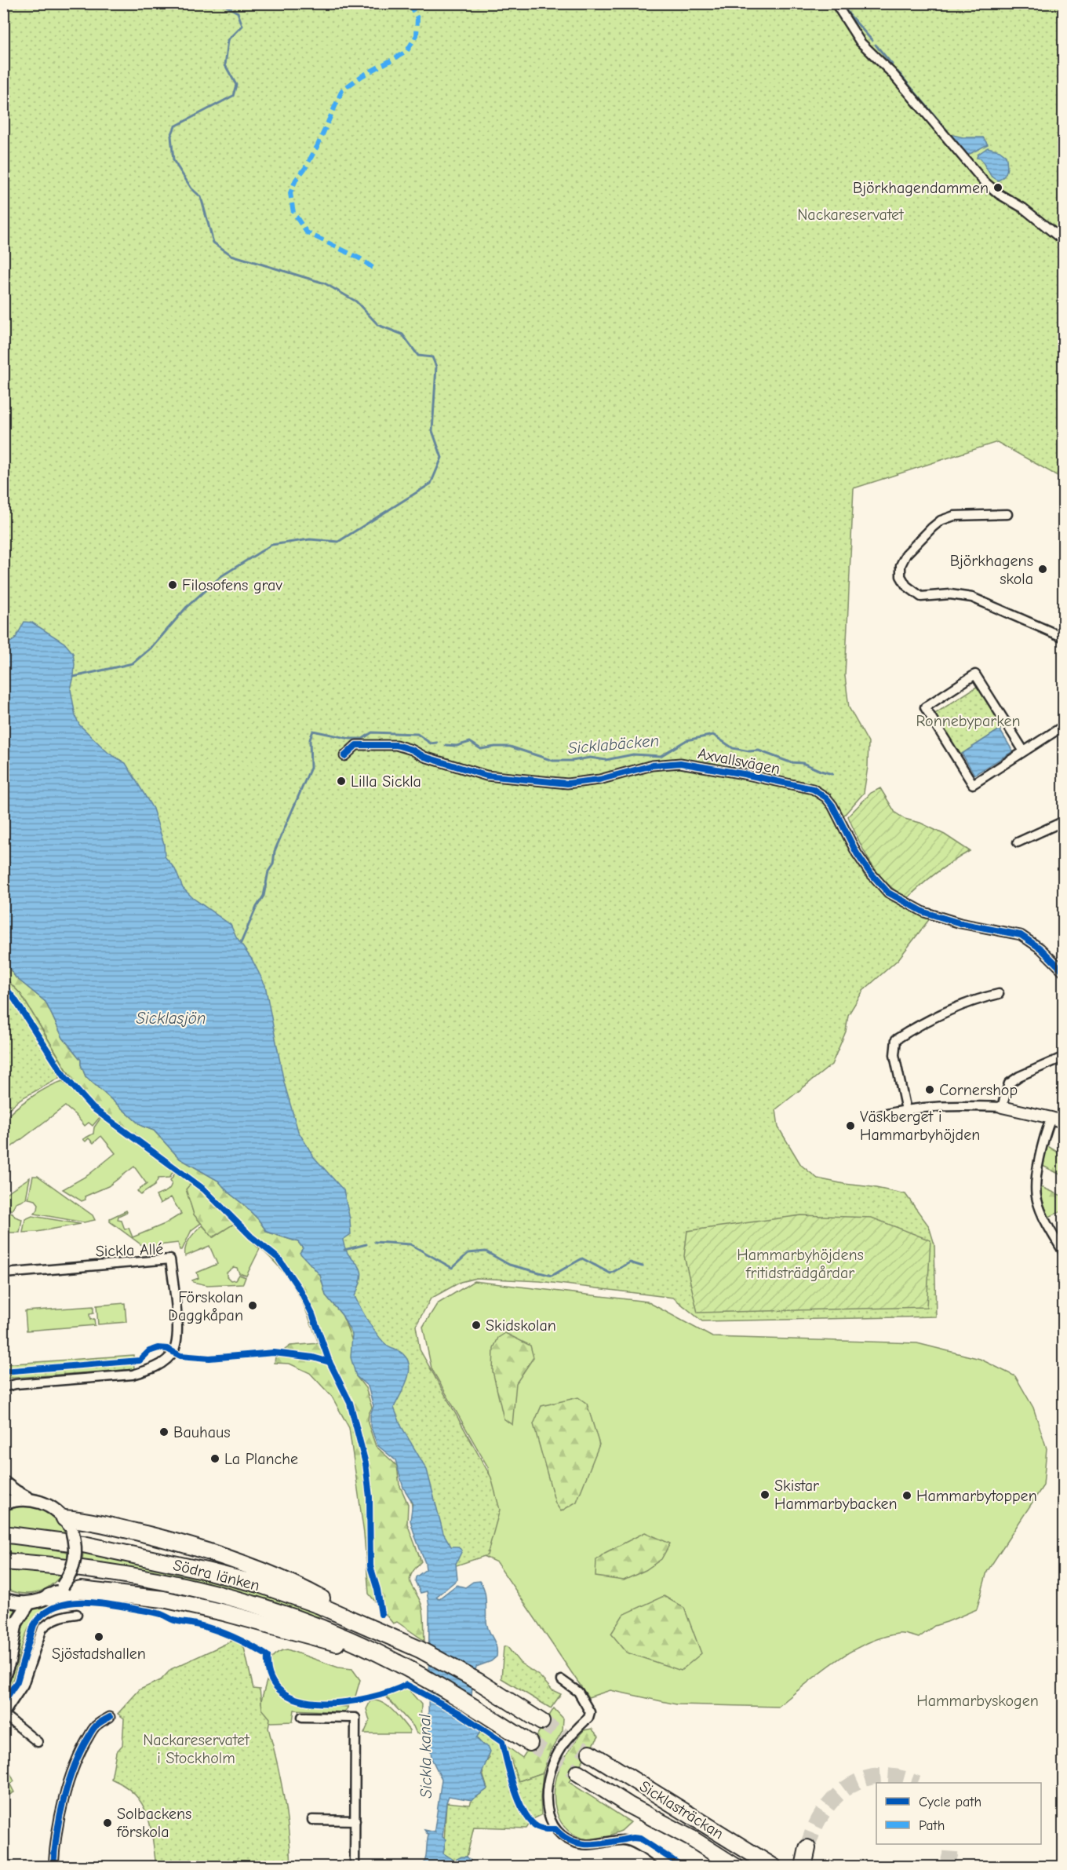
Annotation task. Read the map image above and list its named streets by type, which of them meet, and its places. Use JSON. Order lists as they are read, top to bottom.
{
  "streets": {
    "highway": ["Södra länken", "Sicklasträckan"],
    "street": ["Axvallsvägen", "Sickla Allé"]
  },
  "water": ["Sicklabäcken", "Sicklasjön", "Sickla kanal"],
  "parks": [
    "Nackareservatet",
    "Ronnebyparken",
    "Hammarbyhöjdens fritidsträdgårdar",
    "Hammarbyskogen",
    "Nackareservatet i Stockholm"
  ],
  "places": [
    "Björkhagendammen",
    "Björkhagens skola",
    "Filosofens grav",
    "Lilla Sickla",
    "Cornershop",
    "Väskberget i Hammarbyhöjden",
    "Förskolan Daggkåpan",
    "Skidskolan",
    "Bauhaus",
    "La Planche",
    "Skistar Hammarbybacken",
    "Hammarbytoppen",
    "Sjöstadshallen",
    "Solbackens förskola"
  ],
  "legend": ["Cycle path", "Path"]
}
